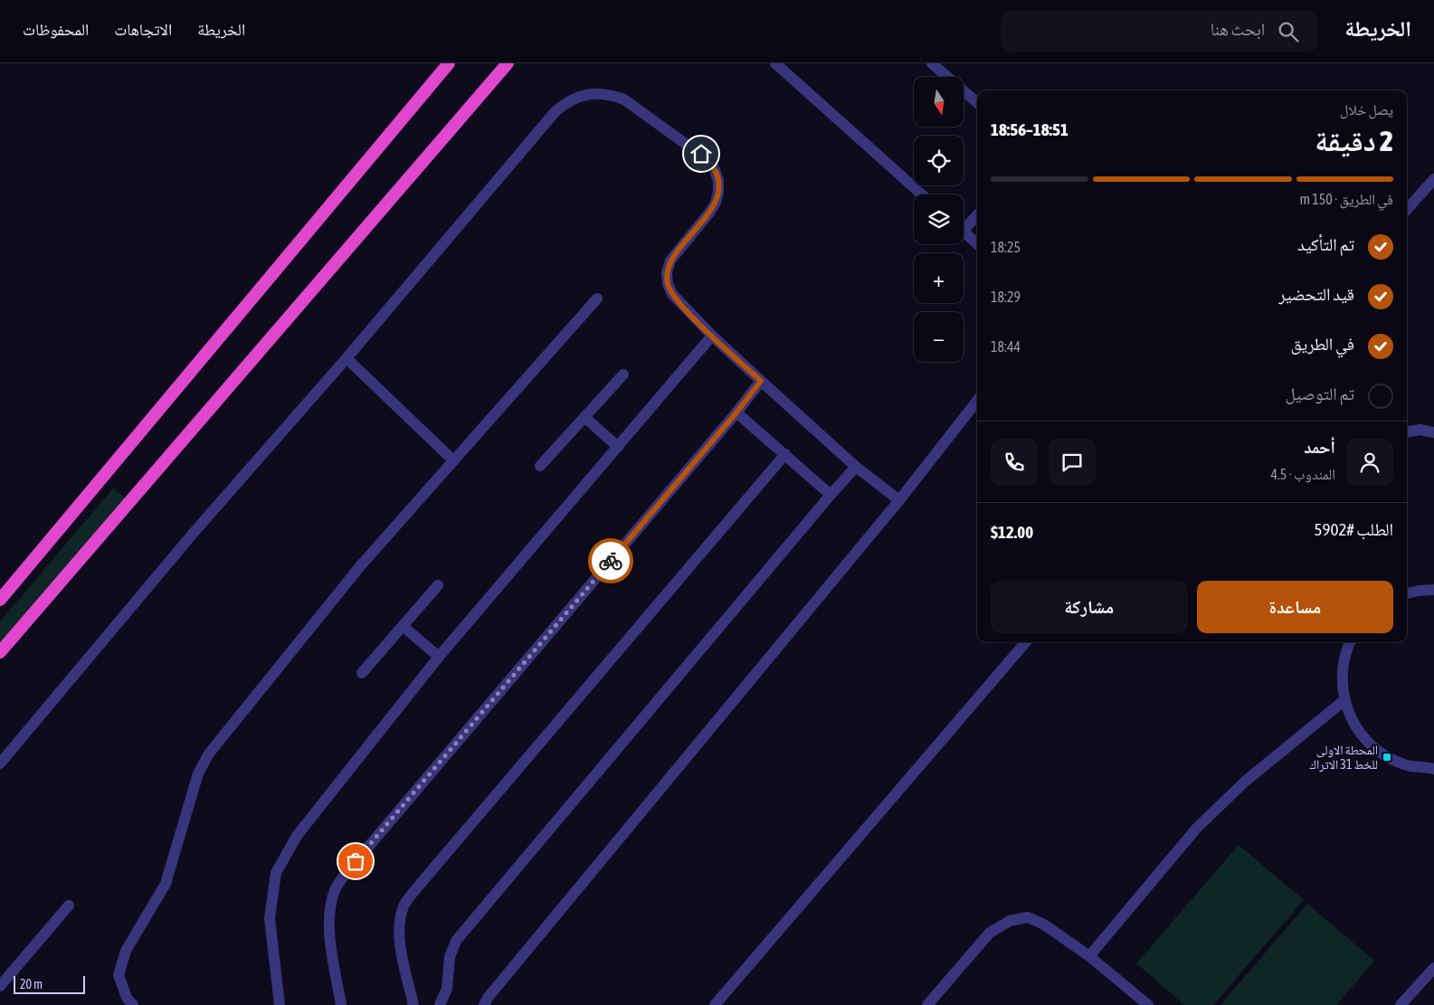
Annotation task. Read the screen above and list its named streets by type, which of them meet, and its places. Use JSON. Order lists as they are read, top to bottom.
{
  "places": {
    "transit": ["المحطة الاولى للخط 31 الاتراك"]
  },
  "scale_bar": "20 m",
  "north": "bottom",
  "page": {
    "header": "الخريطة",
    "search": "ابحث هنا",
    "nav": ["الخريطة", "الاتجاهات", "المحفوظات"],
    "map_buttons": ["+", "−"],
    "heading": ["2 دقيقة", "يصل خلال", "18:51–18:56"],
    "panel": [
      "أحمد",
      "المندوب · 4.5",
      "الطلب #5902",
      "$12.00"
    ],
    "bar": "في الطريق · 150 m",
    "list": [
      ["تم التأكيد", "18:25"],
      ["قيد التحضير", "18:29"],
      ["في الطريق", "18:44"],
      "تم التوصيل"
    ],
    "buttons": ["مساعدة", "مشاركة"],
    "scale": "20 m"
  }
}
